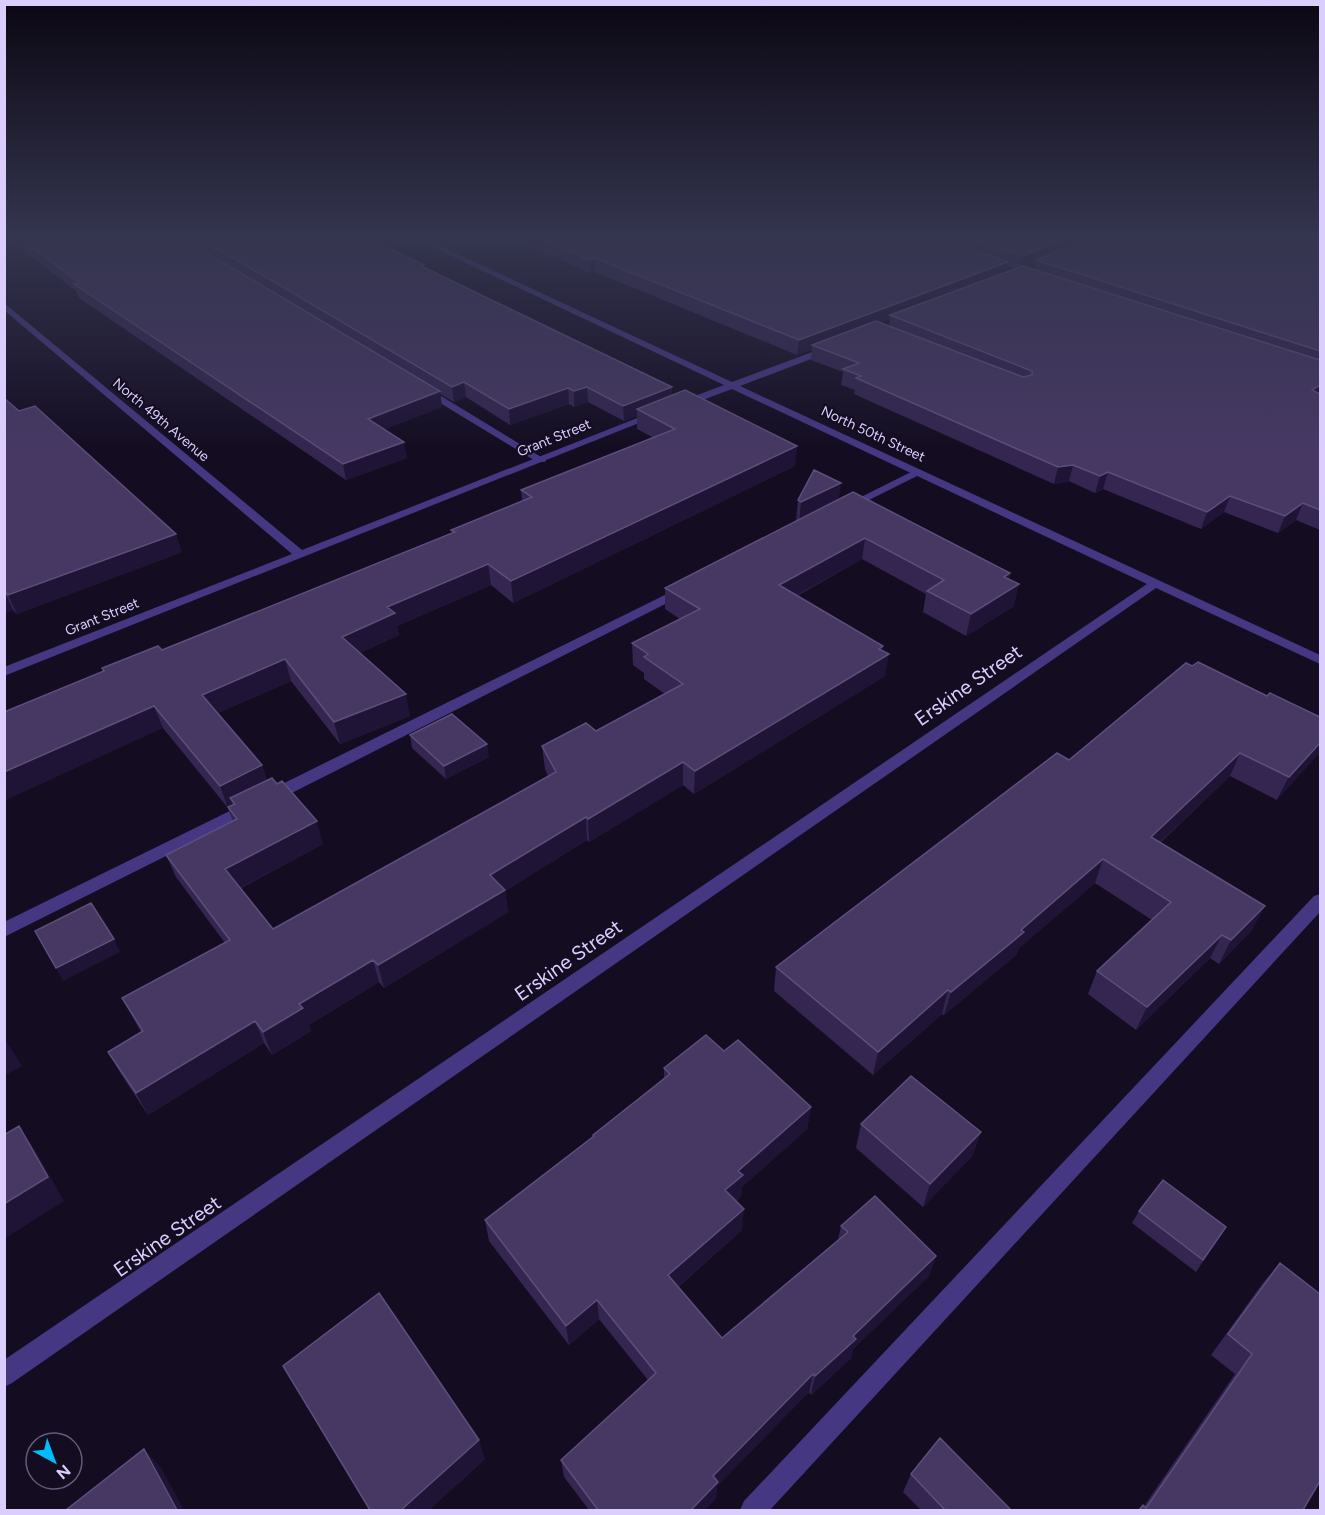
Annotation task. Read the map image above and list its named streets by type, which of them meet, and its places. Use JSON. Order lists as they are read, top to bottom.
{
  "streets": {
    "street": [
      "North 49th Avenue",
      "North 50th Street",
      "Grant Street",
      "Erskine Street"
    ]
  },
  "crossings": [
    ["North 49th Avenue", "Grant Street"],
    ["North 50th Street", "Grant Street"],
    ["North 50th Street", "Erskine Street"]
  ],
  "north": "bottom right"
}
